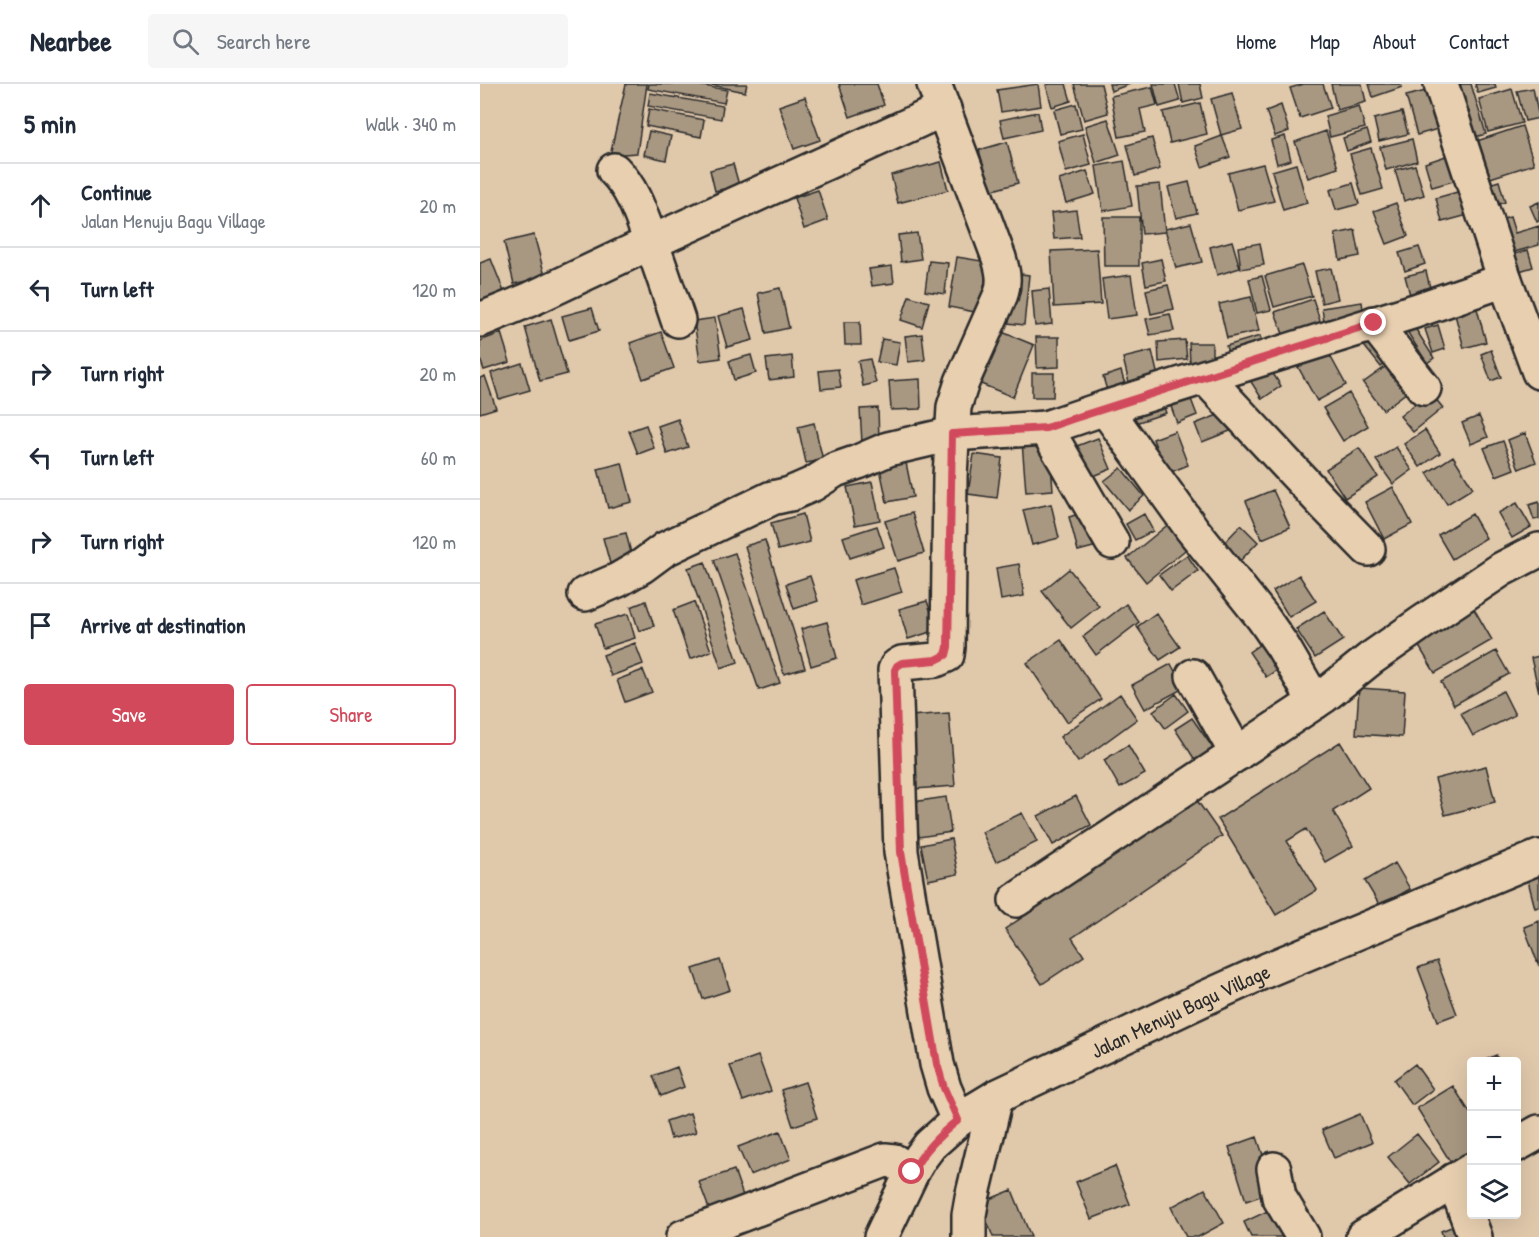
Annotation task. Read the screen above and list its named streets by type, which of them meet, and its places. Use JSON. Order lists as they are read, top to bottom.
{
  "streets": {
    "street": ["Jalan Menuju Bagu Village"]
  },
  "page": {
    "header": "Nearbee",
    "search": "Search here",
    "nav": [
      "Home",
      "Map",
      "About",
      "Contact"
    ],
    "heading": ["5 min", "Walk · 340 m"],
    "list": [
      ["Continue", "Jalan Menuju Bagu Village", "20 m"],
      ["Turn left", "120 m"],
      ["Turn right", "20 m"],
      ["Turn left", "60 m"],
      ["Turn right", "120 m"],
      "Arrive at destination"
    ],
    "buttons": ["Save", "Share"],
    "map_buttons": ["+", "−"]
  }
}
